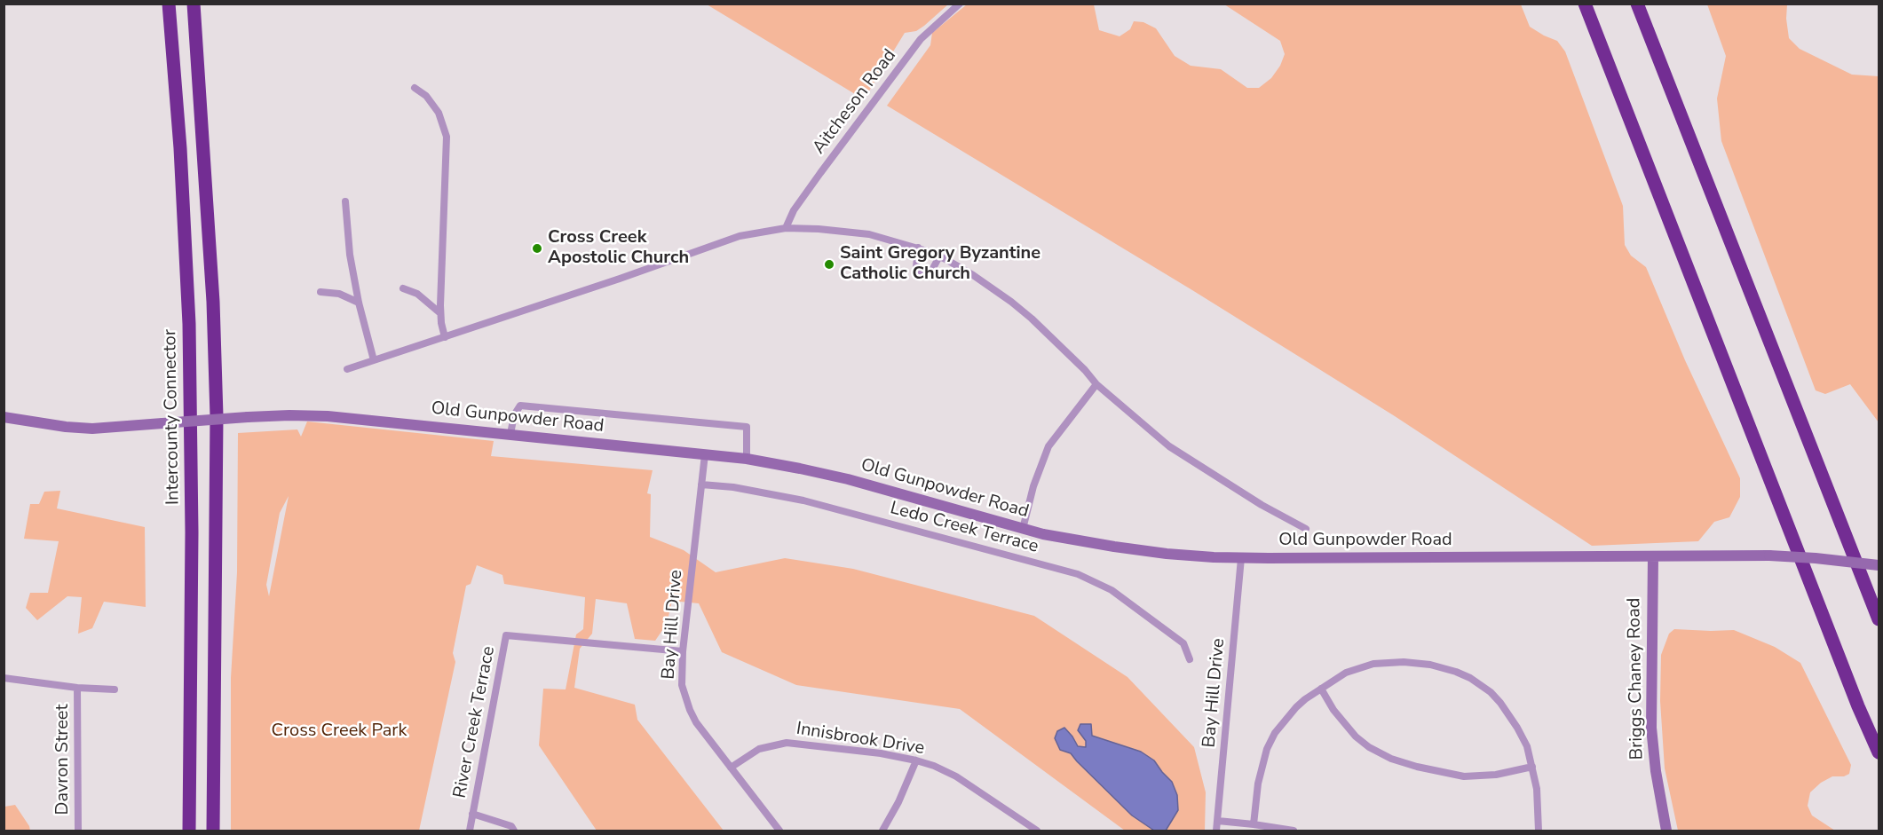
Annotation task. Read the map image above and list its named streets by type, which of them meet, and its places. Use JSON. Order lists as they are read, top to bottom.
{
  "streets": {
    "highway": ["Intercounty Connector"],
    "main road": ["Old Gunpowder Road", "Briggs Chaney Road"],
    "street": [
      "Aitcheson Road",
      "Ledo Creek Terrace",
      "Bay Hill Drive",
      "River Creek Terrace",
      "Innisbrook Drive",
      "Davron Street"
    ]
  },
  "crossings": [
    ["Old Gunpowder Road", "Bay Hill Drive"],
    ["Old Gunpowder Road", "Briggs Chaney Road"],
    ["Ledo Creek Terrace", "Bay Hill Drive"],
    ["Bay Hill Drive", "River Creek Terrace"],
    ["Bay Hill Drive", "Innisbrook Drive"]
  ],
  "parks": ["Cross Creek Park"],
  "places": ["Cross Creek Apostolic Church", "Saint Gregory Byzantine Catholic Church"]
}
